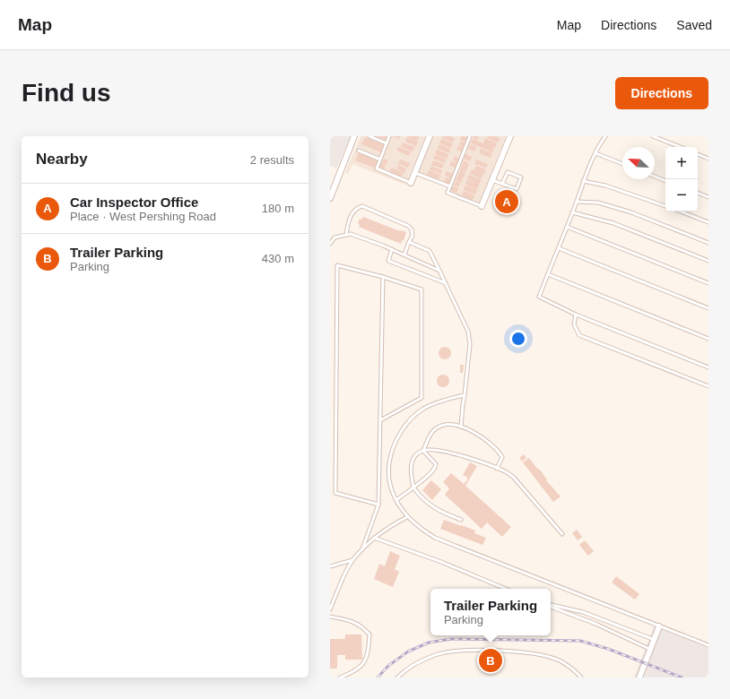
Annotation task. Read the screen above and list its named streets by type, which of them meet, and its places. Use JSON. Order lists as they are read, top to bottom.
{
  "north": "top left",
  "page": {
    "header": "Map",
    "nav": ["Map", "Directions", "Saved"],
    "buttons": "Directions",
    "title": "Find us",
    "heading": ["Nearby", "2 results"],
    "map_buttons": ["+", "−"],
    "list": [
      {
        "mark": "A",
        "name": "Car Inspector Office",
        "note": "Place · West Pershing Road",
        "value": "180 m"
      },
      {
        "mark": "B",
        "name": "Trailer Parking",
        "note": "Parking",
        "value": "430 m"
      }
    ],
    "pins": ["A", "B"],
    "popup": ["Trailer Parking", "Parking"]
  }
}
